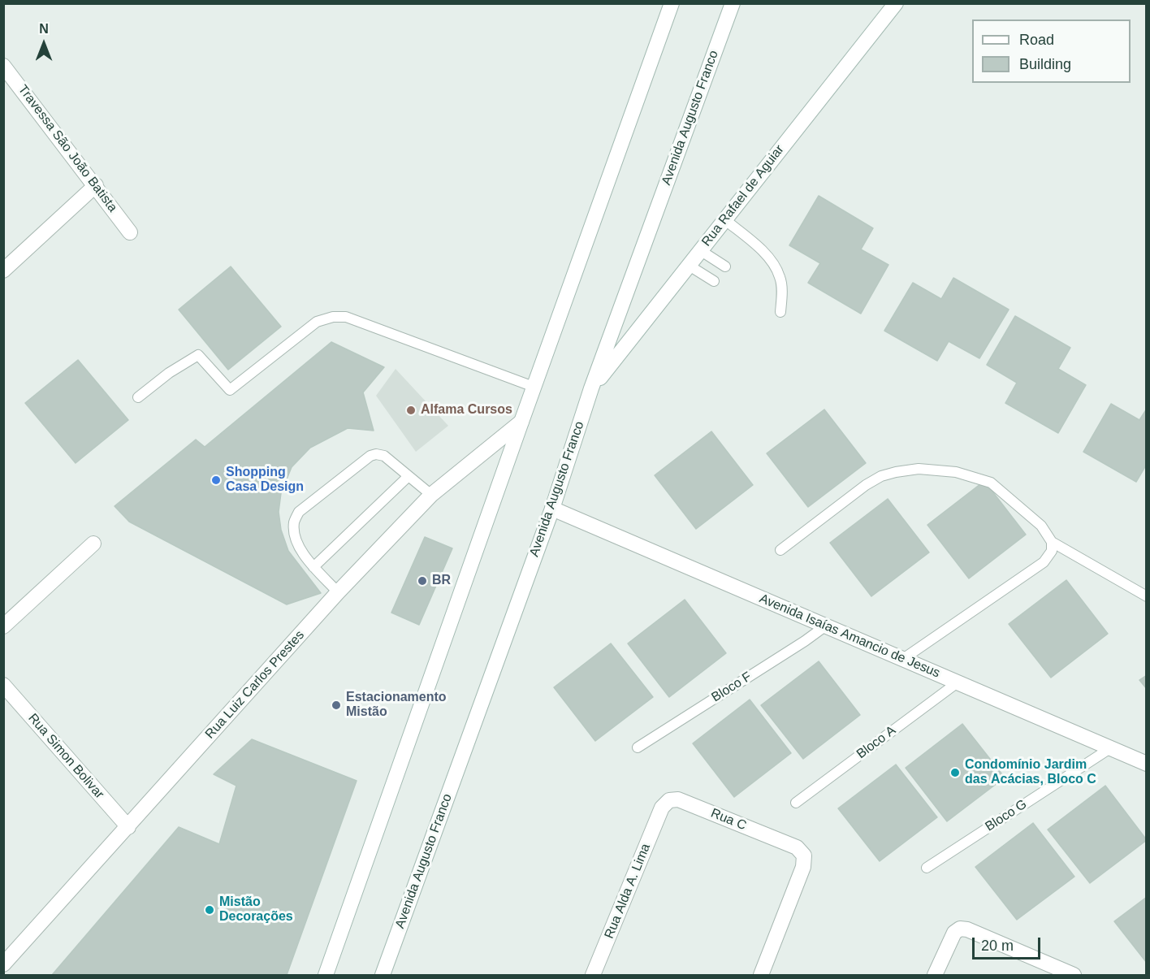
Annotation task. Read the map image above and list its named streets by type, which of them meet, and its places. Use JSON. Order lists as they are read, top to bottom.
{
  "streets": {
    "street": [
      "Avenida Augusto Franco",
      "Travessa São João Batista",
      "Rua Rafael de Aguiar",
      "Avenida Isaías Amancio de Jesus",
      "Rua Luiz Carlos Prestes",
      "Rua Simon Bolivar",
      "Rua C",
      "Rua Alda A. Lima"
    ],
    "lane": ["Bloco F", "Bloco A", "Bloco G"]
  },
  "crossings": [
    ["Avenida Augusto Franco", "Rua Rafael de Aguiar"],
    ["Avenida Augusto Franco", "Avenida Isaías Amancio de Jesus"],
    ["Avenida Isaías Amancio de Jesus", "Bloco F"],
    ["Avenida Isaías Amancio de Jesus", "Bloco A"],
    ["Avenida Isaías Amancio de Jesus", "Bloco G"],
    ["Rua Luiz Carlos Prestes", "Rua Simon Bolivar"],
    ["Rua C", "Rua Alda A. Lima"]
  ],
  "places": [
    "Alfama Cursos",
    "Shopping Casa Design",
    "BR",
    "Estacionamento Mistão",
    "Condomínio Jardim das Acácias, Bloco C",
    "Mistão Decorações"
  ],
  "legend": ["Road", "Building"],
  "scale_bar": "20 m",
  "north": "top"
}
